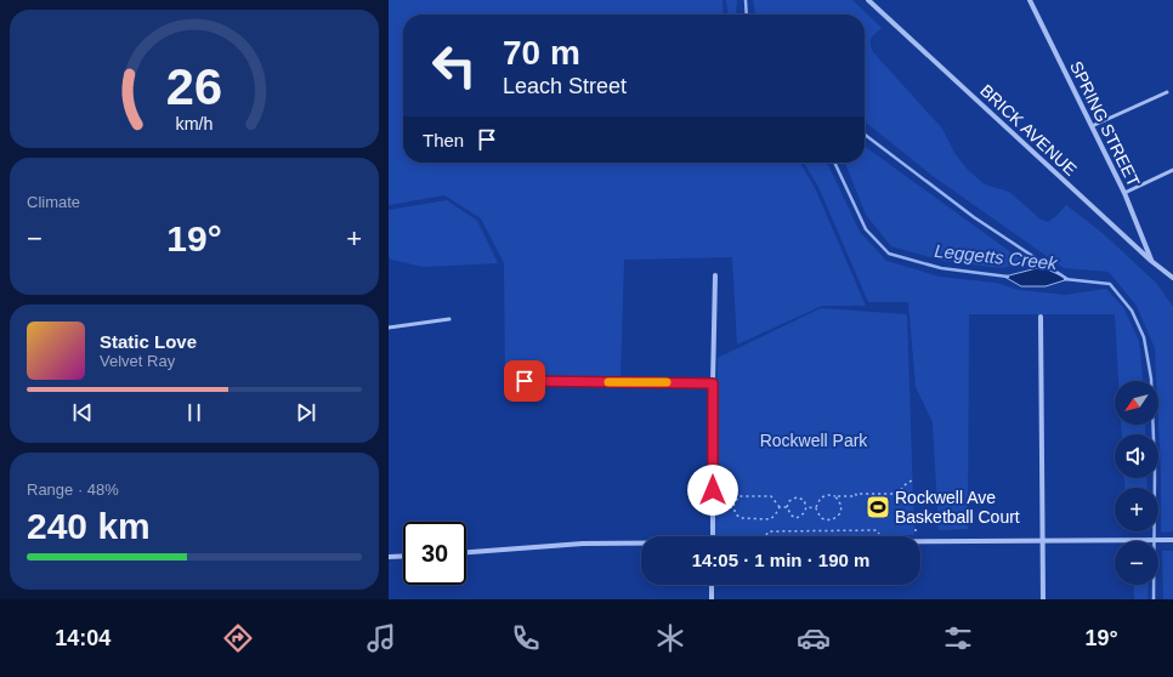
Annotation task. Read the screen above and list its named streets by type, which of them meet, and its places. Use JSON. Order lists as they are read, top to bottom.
{
  "streets": {
    "street": ["SPRING STREET", "BRICK AVENUE"]
  },
  "crossings": [
    ["SPRING STREET", "BRICK AVENUE"]
  ],
  "water": ["Leggetts Creek"],
  "parks": ["Rockwell Park"],
  "places": {
    "sports": ["Rockwell Ave Basketball Court"]
  },
  "north": "bottom left",
  "page": {
    "turn": ["70 m", "Leach Street"],
    "then": "Then",
    "tile": [
      "Climate",
      ["Range · 48%", "240 km"]
    ],
    "heat": ["−", "19°", "+"],
    "song": ["Static Love", "Velvet Ray"],
    "map_buttons": ["+", "−"],
    "limit": "30",
    "trip": "14:05 · 1 min · 190 m",
    "tabs": ["14:04", "19°"],
    "gauge": ["26", "km/h"]
  }
}
